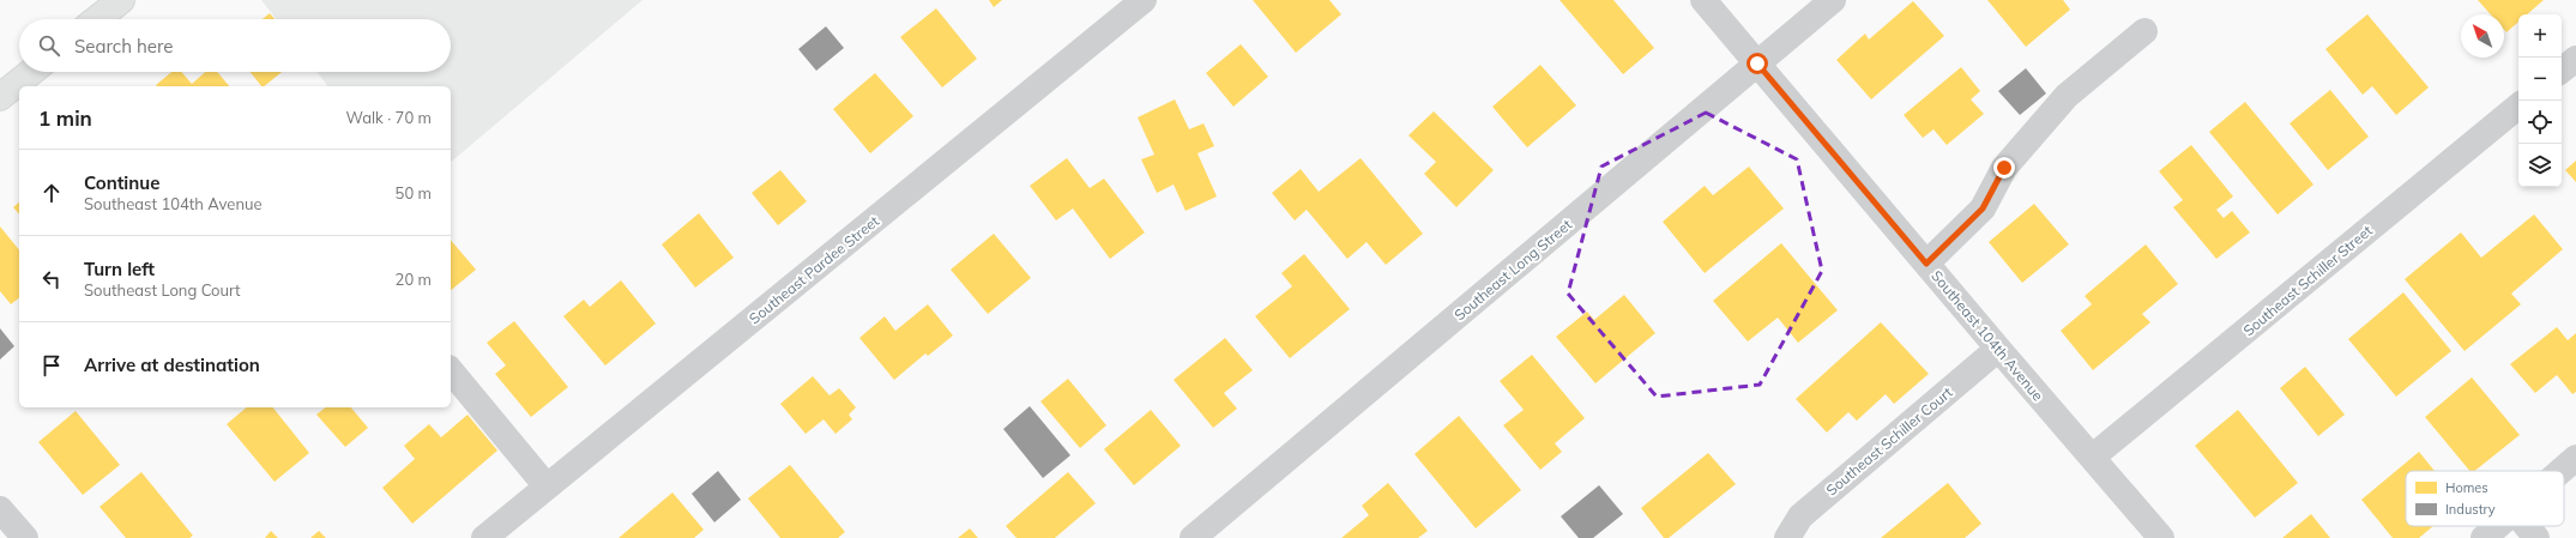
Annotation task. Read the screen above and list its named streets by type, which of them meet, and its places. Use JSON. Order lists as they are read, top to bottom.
{
  "streets": {
    "street": [
      "Southeast Pardee Street",
      "Southeast Long Street",
      "Southeast Schiller Street",
      "Southeast 104th Avenue",
      "Southeast Schiller Court"
    ]
  },
  "crossings": [
    ["Southeast Long Street", "Southeast 104th Avenue"],
    ["Southeast Schiller Street", "Southeast 104th Avenue"],
    ["Southeast 104th Avenue", "Southeast Schiller Court"]
  ],
  "legend": ["Homes", "Industry"],
  "north": "top left",
  "page": {
    "map_buttons": ["+", "−"],
    "search": "Search here",
    "heading": ["1 min", "Walk · 70 m"],
    "list": [
      ["Continue", "Southeast 104th Avenue", "50 m"],
      ["Turn left", "Southeast Long Court", "20 m"],
      "Arrive at destination"
    ]
  }
}
